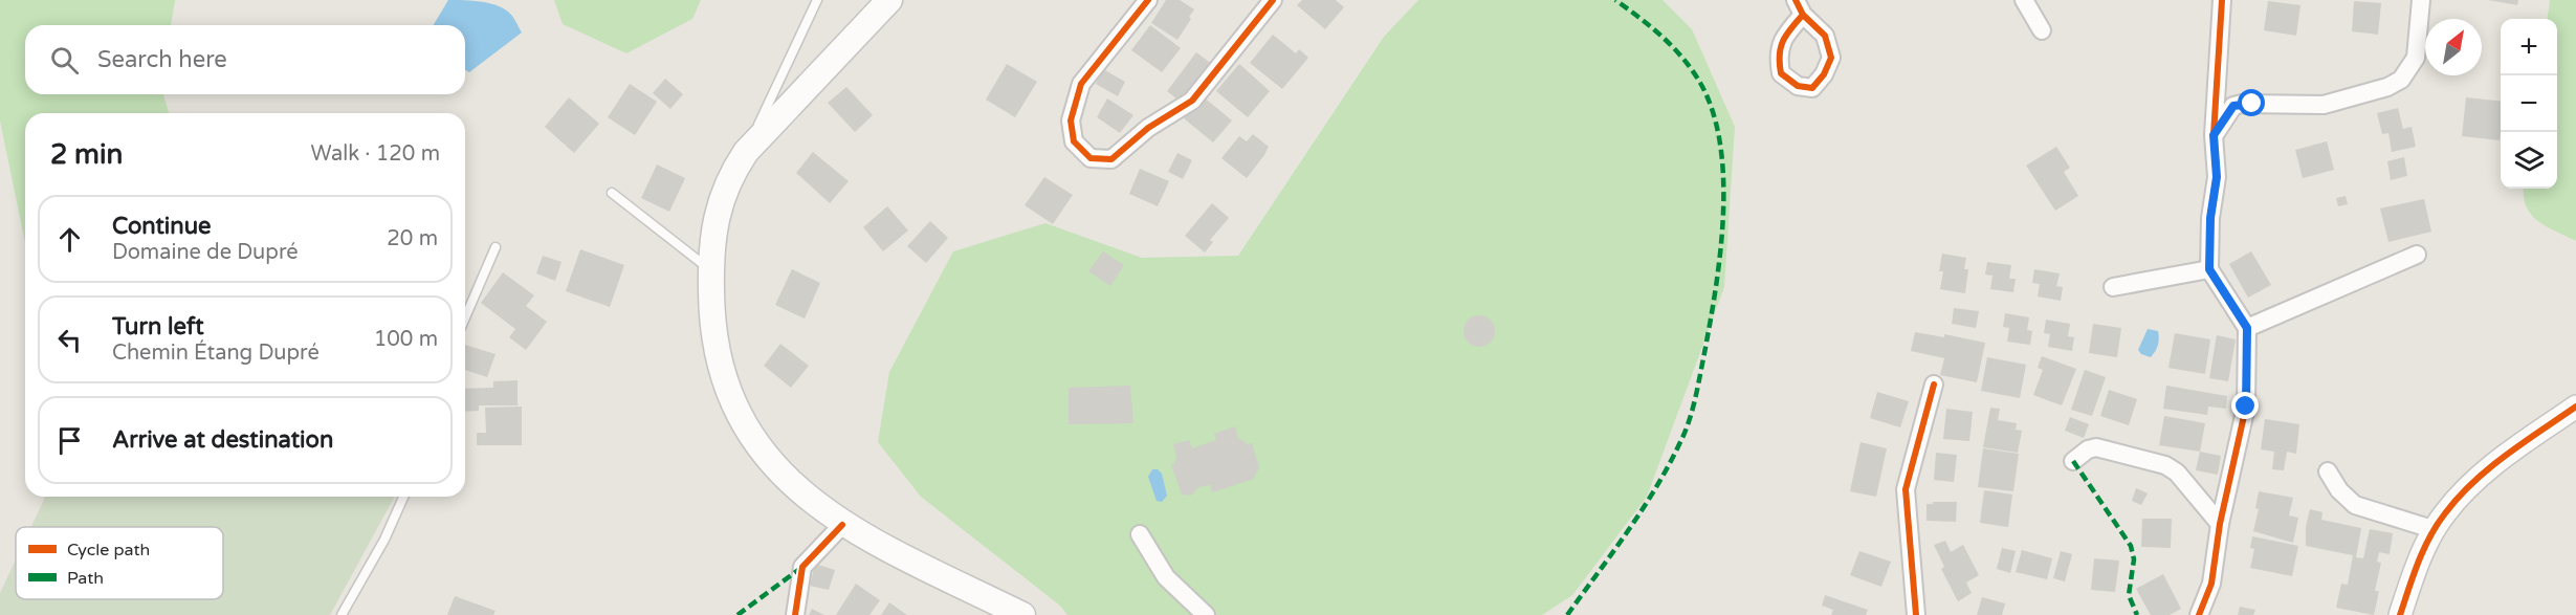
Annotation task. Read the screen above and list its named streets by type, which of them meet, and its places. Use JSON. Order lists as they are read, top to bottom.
{
  "legend": ["Cycle path", "Path"],
  "north": "top right",
  "page": {
    "map_buttons": ["+", "−"],
    "search": "Search here",
    "heading": ["2 min", "Walk · 120 m"],
    "list": [
      ["Continue", "Domaine de Dupré", "20 m"],
      ["Turn left", "Chemin Étang Dupré", "100 m"],
      "Arrive at destination"
    ]
  }
}
